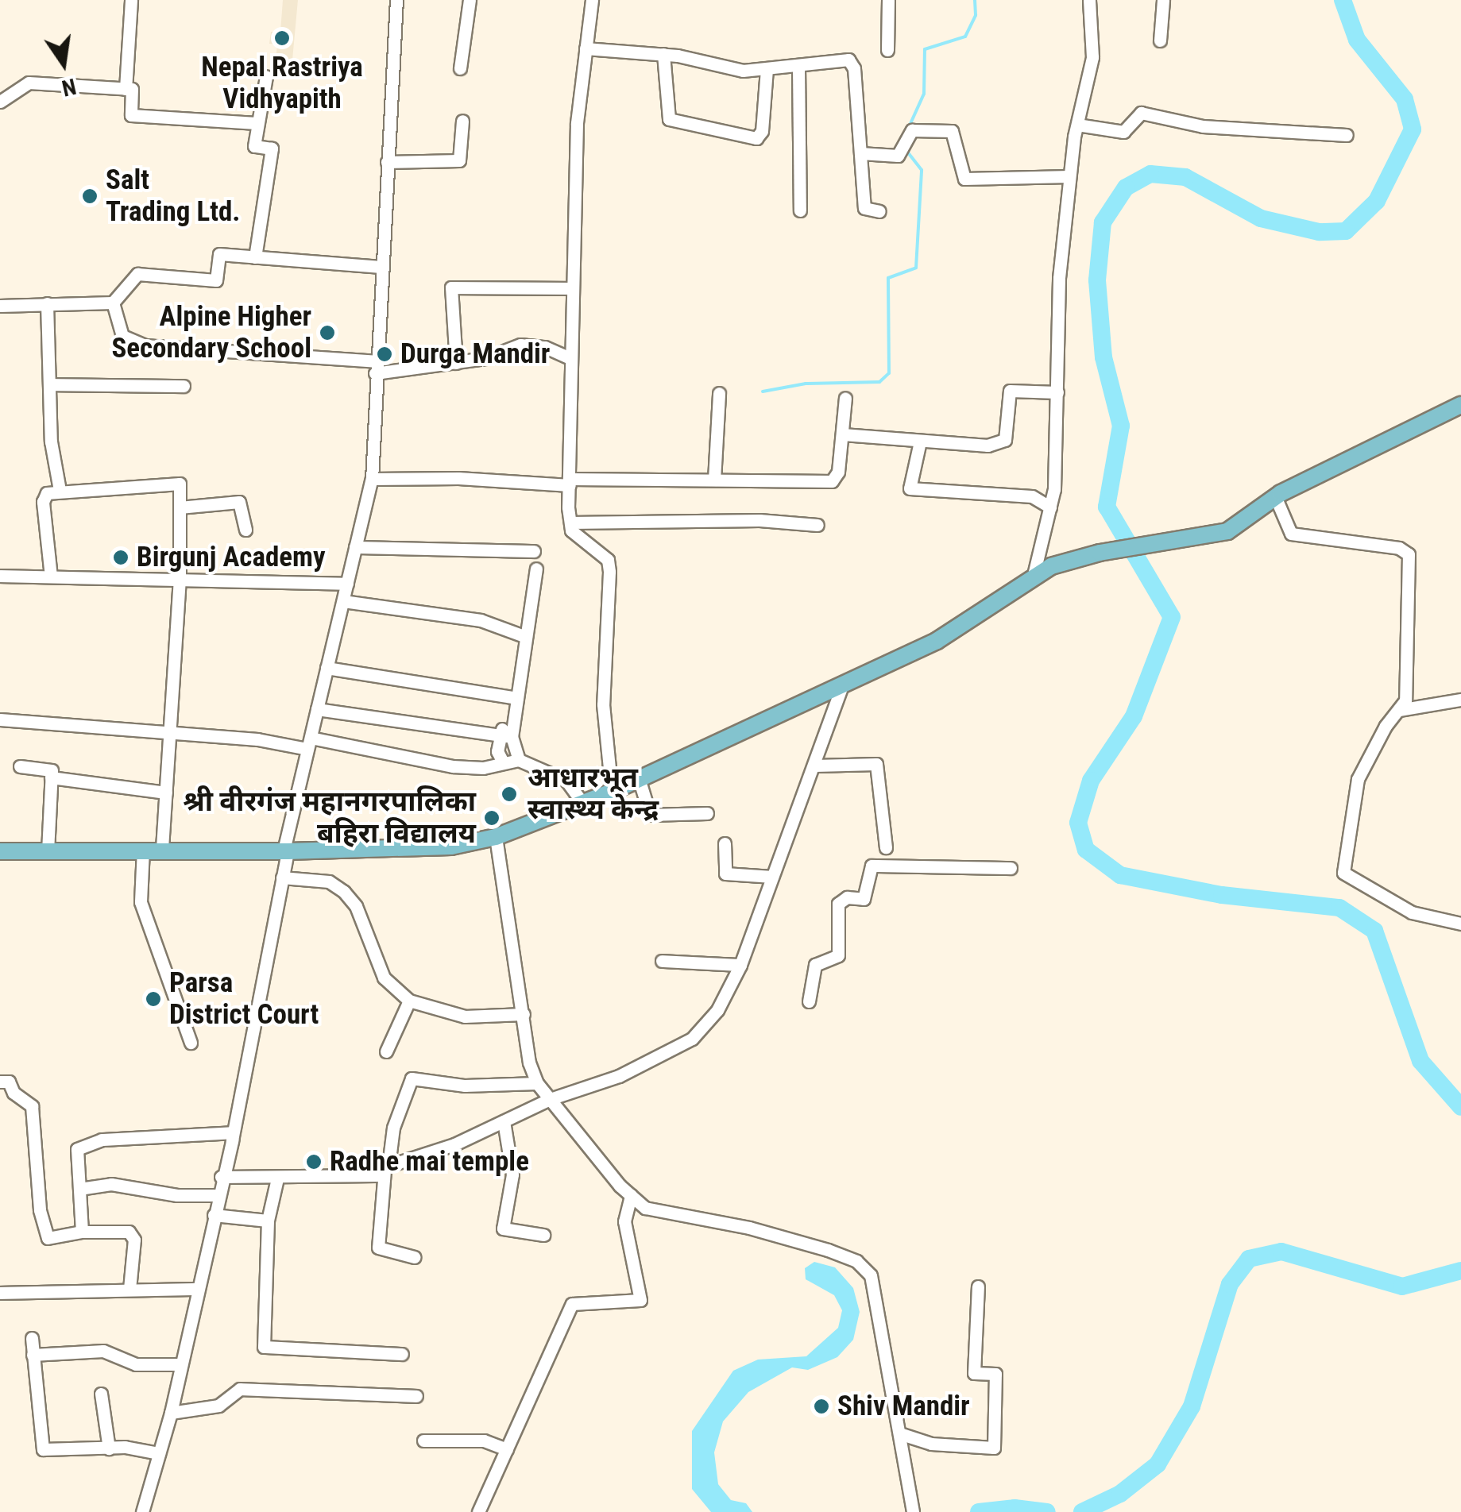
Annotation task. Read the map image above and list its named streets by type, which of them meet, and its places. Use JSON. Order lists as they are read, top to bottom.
{
  "places": [
    "Nepal Rastriya Vidhyapith",
    "Salt Trading Ltd.",
    "Alpine Higher Secondary School",
    "Durga Mandir",
    "Birgunj Academy",
    "आधारभूत स्वास्थ्य केन्द्र",
    "श्री वीरगंज महानगरपालिका बहिरा विद्यालय",
    "Parsa District Court",
    "Radhe mai temple",
    "Shiv Mandir"
  ],
  "north": "bottom"
}
